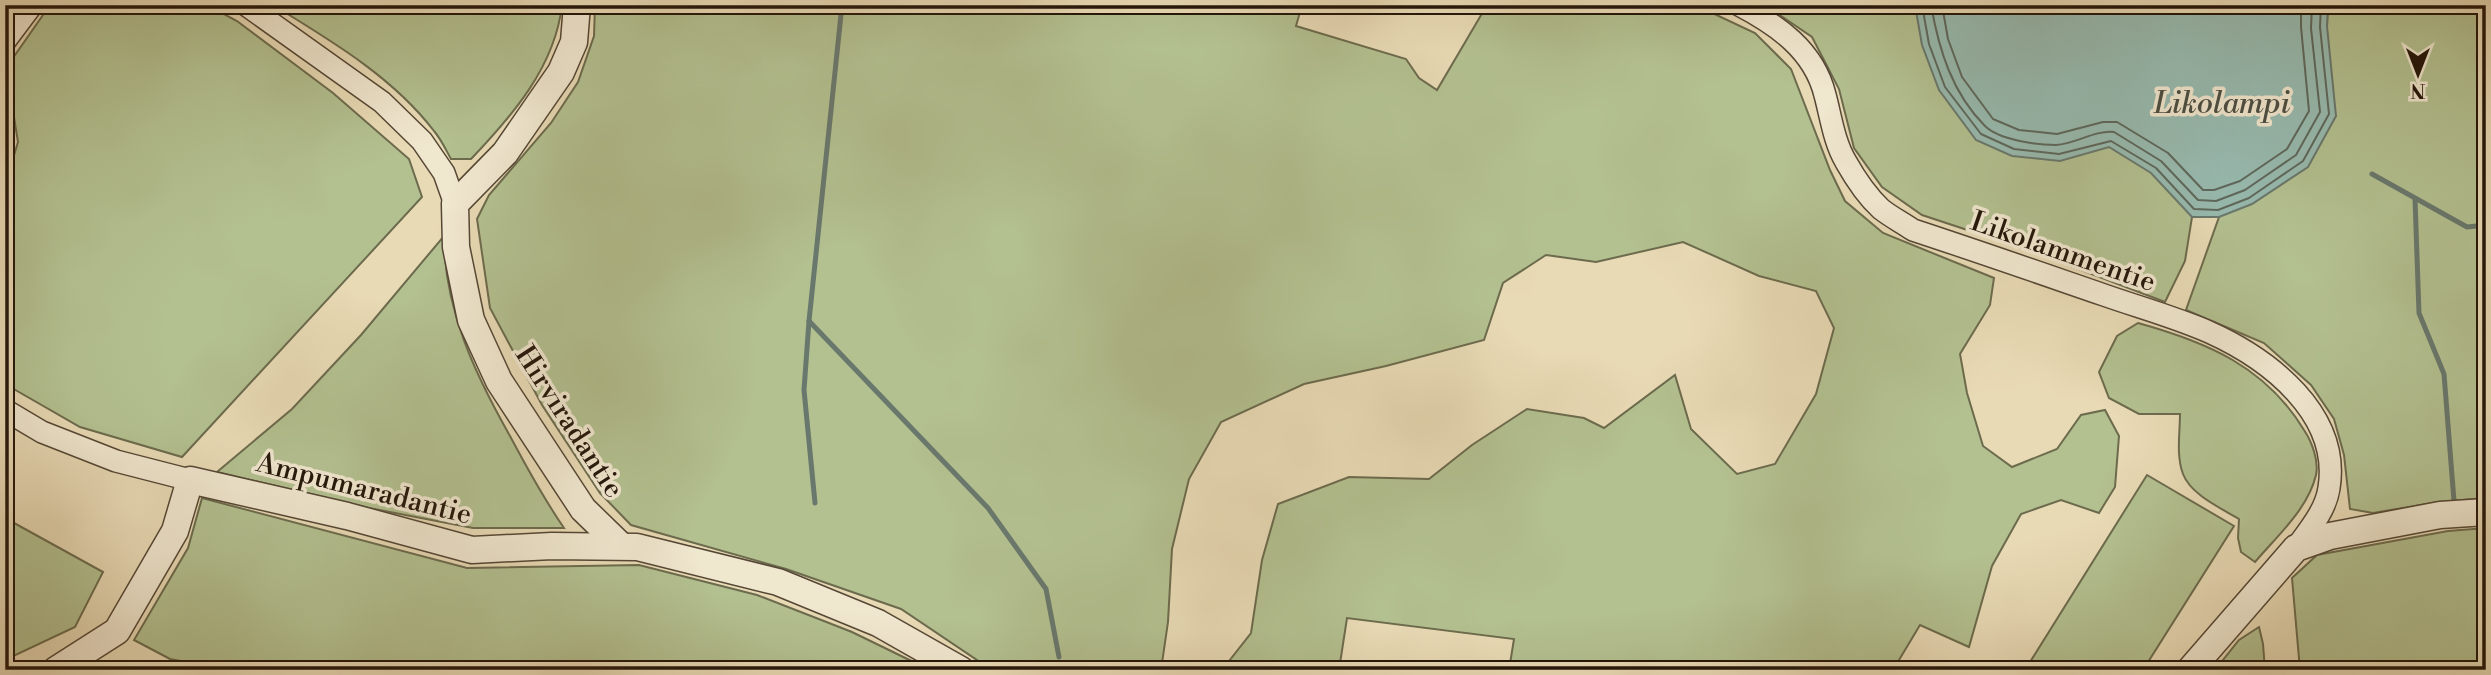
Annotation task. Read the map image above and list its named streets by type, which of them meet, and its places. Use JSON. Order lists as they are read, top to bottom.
{
  "streets": {
    "street": ["Likolammentie", "Hirviradantie", "Ampumaradantie"]
  },
  "crossings": [
    ["Hirviradantie", "Ampumaradantie"]
  ],
  "water": ["Likolampi"],
  "north": "bottom"
}
